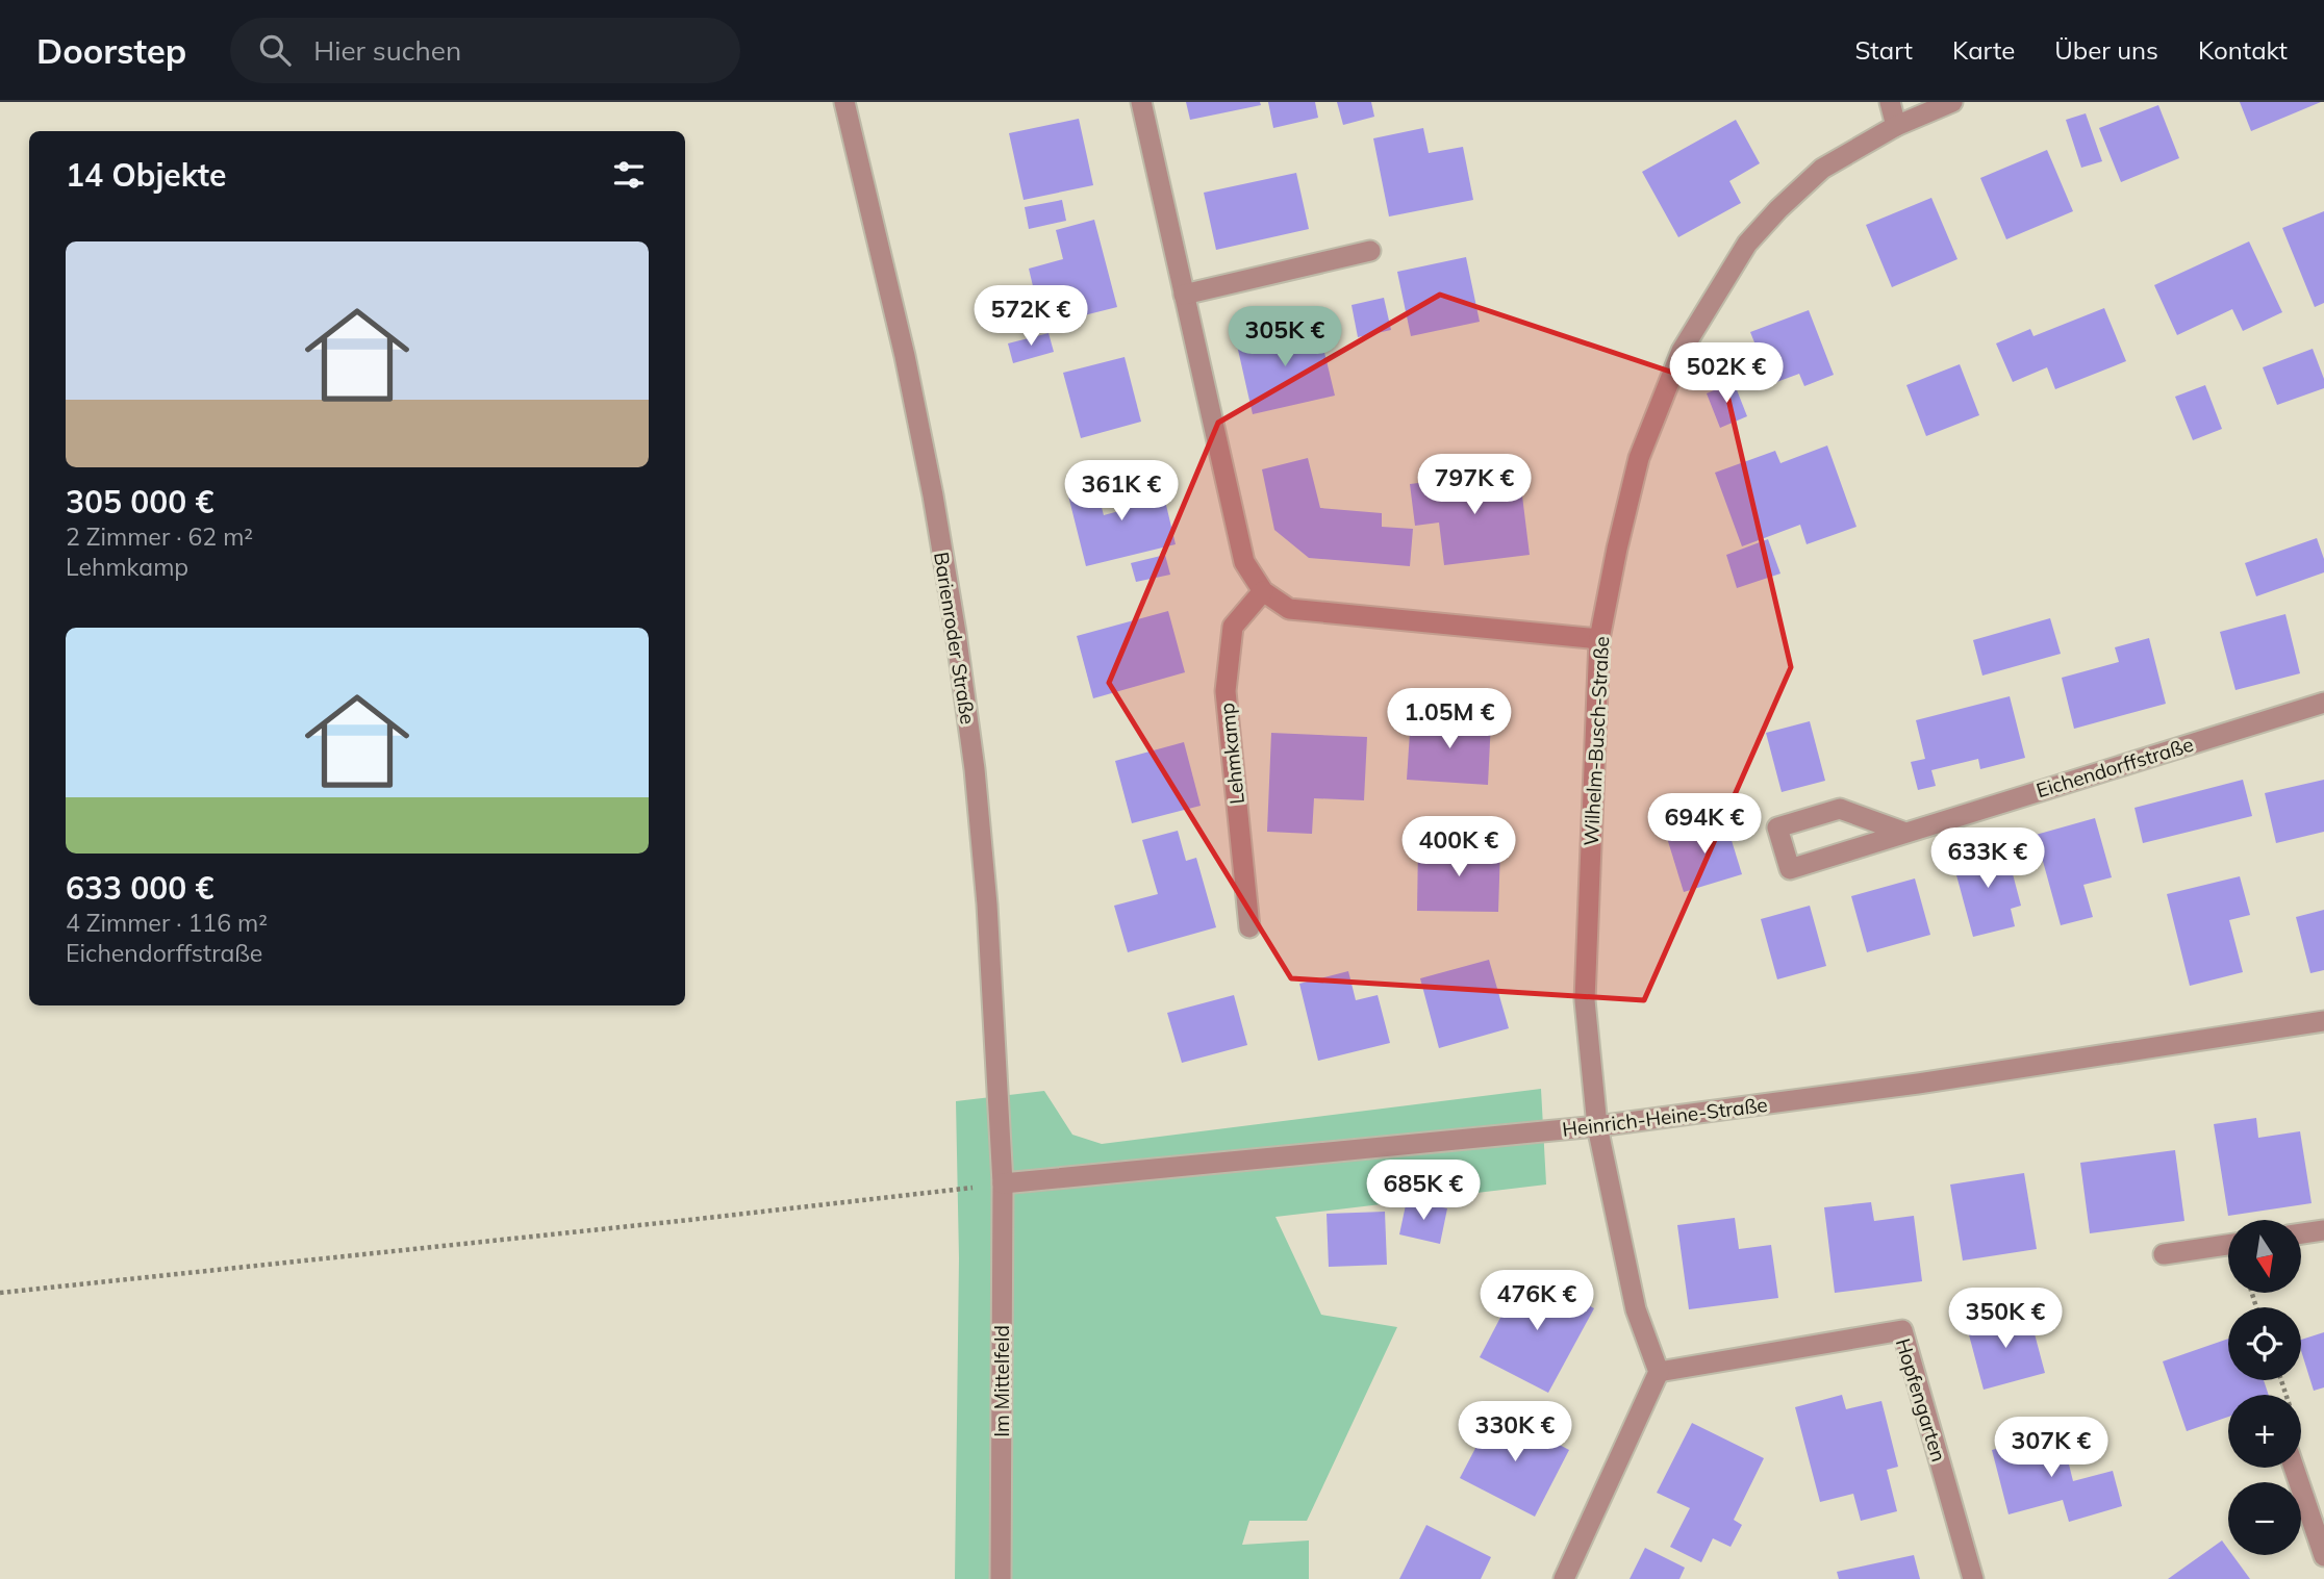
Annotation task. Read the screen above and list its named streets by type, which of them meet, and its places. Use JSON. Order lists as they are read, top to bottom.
{
  "streets": {
    "street": [
      "Barienroder Straße",
      "Wilhelm-Busch-Straße",
      "Lehmkamp",
      "Eichendorffstraße",
      "Heinrich-Heine-Straße",
      "Im Mittelfeld",
      "Hopfengarten"
    ]
  },
  "crossings": [
    ["Barienroder Straße", "Heinrich-Heine-Straße"],
    ["Barienroder Straße", "Im Mittelfeld"],
    ["Wilhelm-Busch-Straße", "Heinrich-Heine-Straße"],
    ["Heinrich-Heine-Straße", "Im Mittelfeld"]
  ],
  "north": "bottom",
  "page": {
    "header": "Doorstep",
    "search": "Hier suchen",
    "nav": [
      "Start",
      "Karte",
      "Über uns",
      "Kontakt"
    ],
    "heading": "14 Objekte",
    "list": [
      {
        "name": "305 000 €",
        "note": "2 Zimmer · 62 m² · Lehmkamp"
      },
      {
        "name": "633 000 €",
        "note": "4 Zimmer · 116 m² · Eichendorffstraße"
      }
    ],
    "price": [
      "572K €",
      "305K €",
      "502K €",
      "797K €",
      "361K €",
      "1.05M €",
      "694K €",
      "400K €",
      "633K €",
      "685K €",
      "476K €",
      "350K €",
      "330K €",
      "307K €"
    ],
    "map_buttons": ["+", "−"]
  }
}
